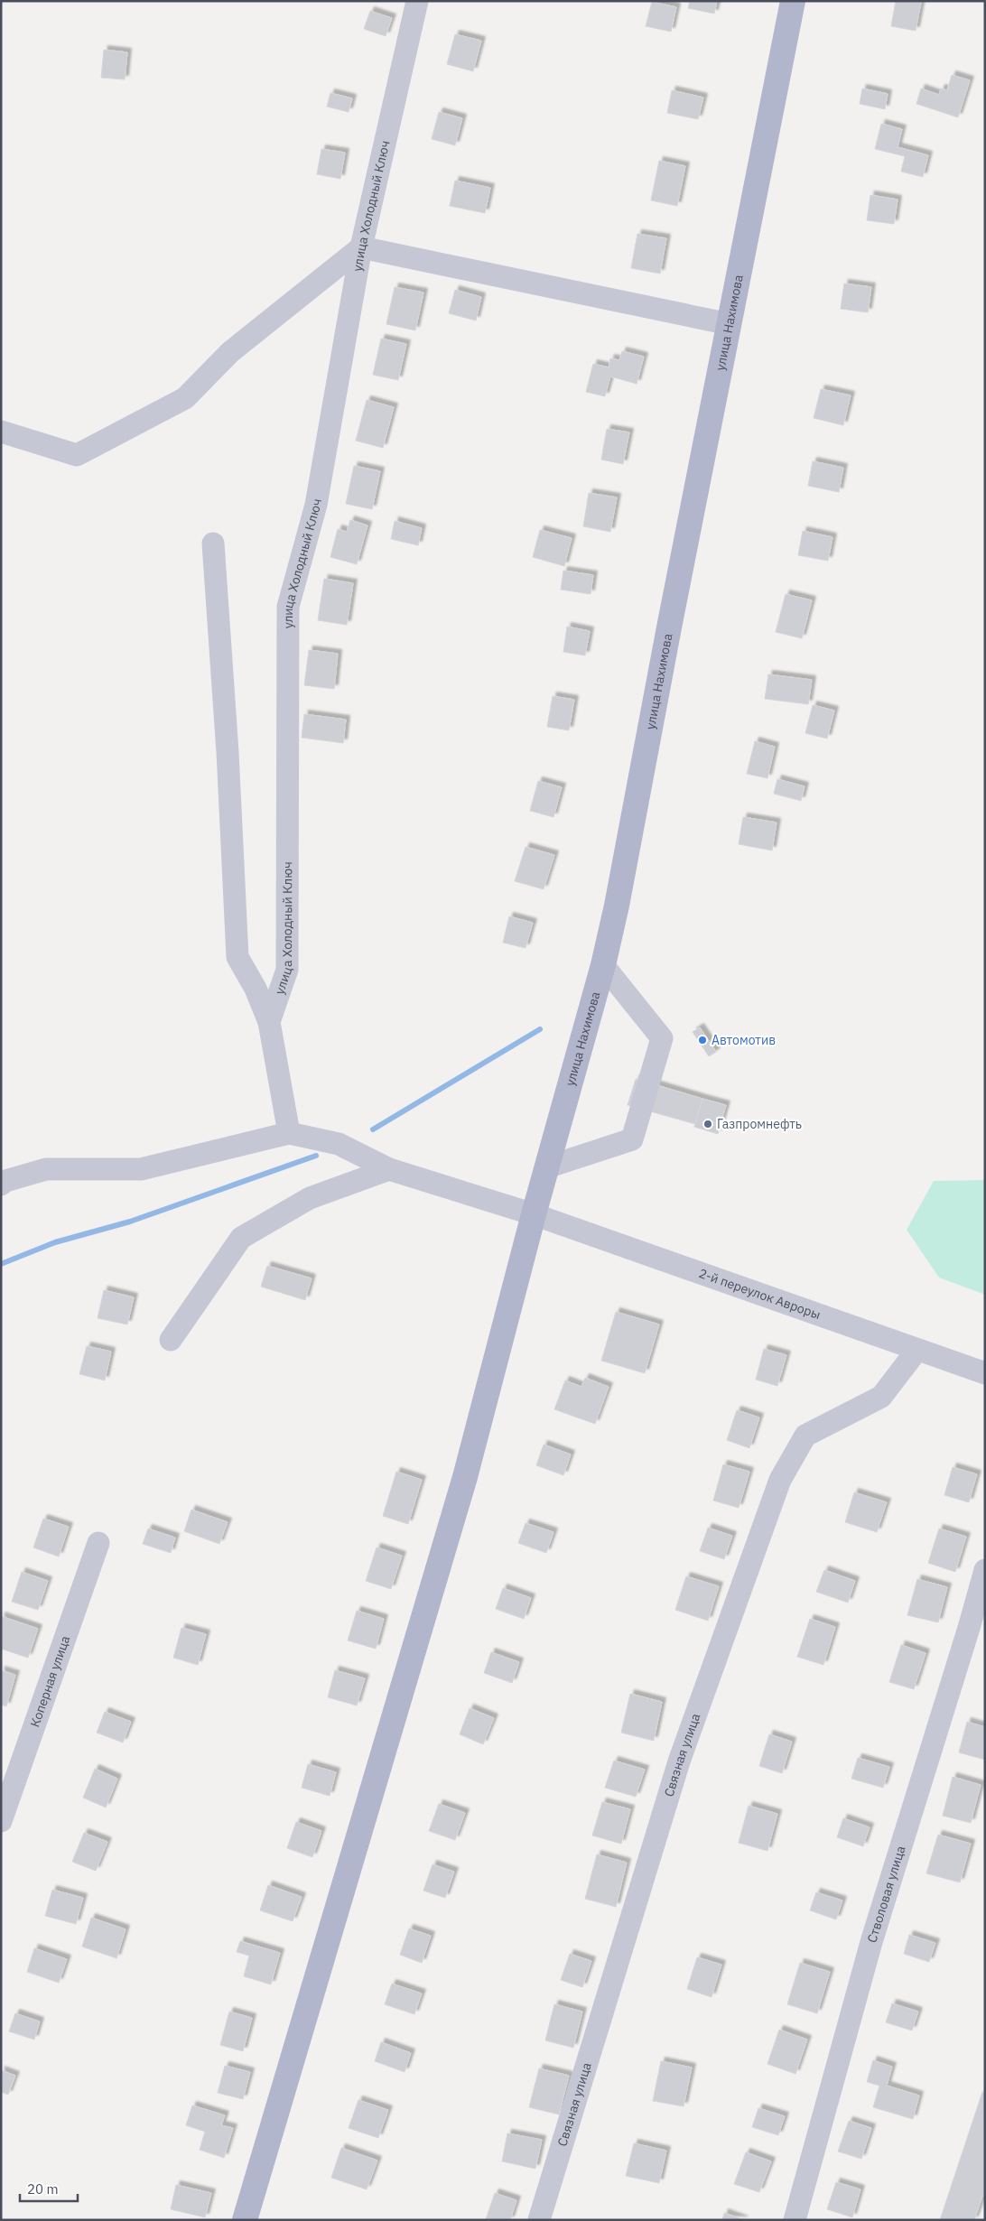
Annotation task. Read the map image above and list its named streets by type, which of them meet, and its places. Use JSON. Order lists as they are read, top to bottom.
{
  "streets": {
    "main road": ["улица Нахимова"],
    "street": [
      "улица Холодный Ключ",
      "2-й переулок Авроры",
      "Коперная улица",
      "Связная улица",
      "Стволовая улица"
    ]
  },
  "crossings": [
    ["улица Холодный Ключ", "2-й переулок Авроры"],
    ["улица Нахимова", "2-й переулок Авроры"],
    ["2-й переулок Авроры", "Связная улица"]
  ],
  "places": ["Автомотив", "Газпромнефть"],
  "scale_bar": "20 m"
}
